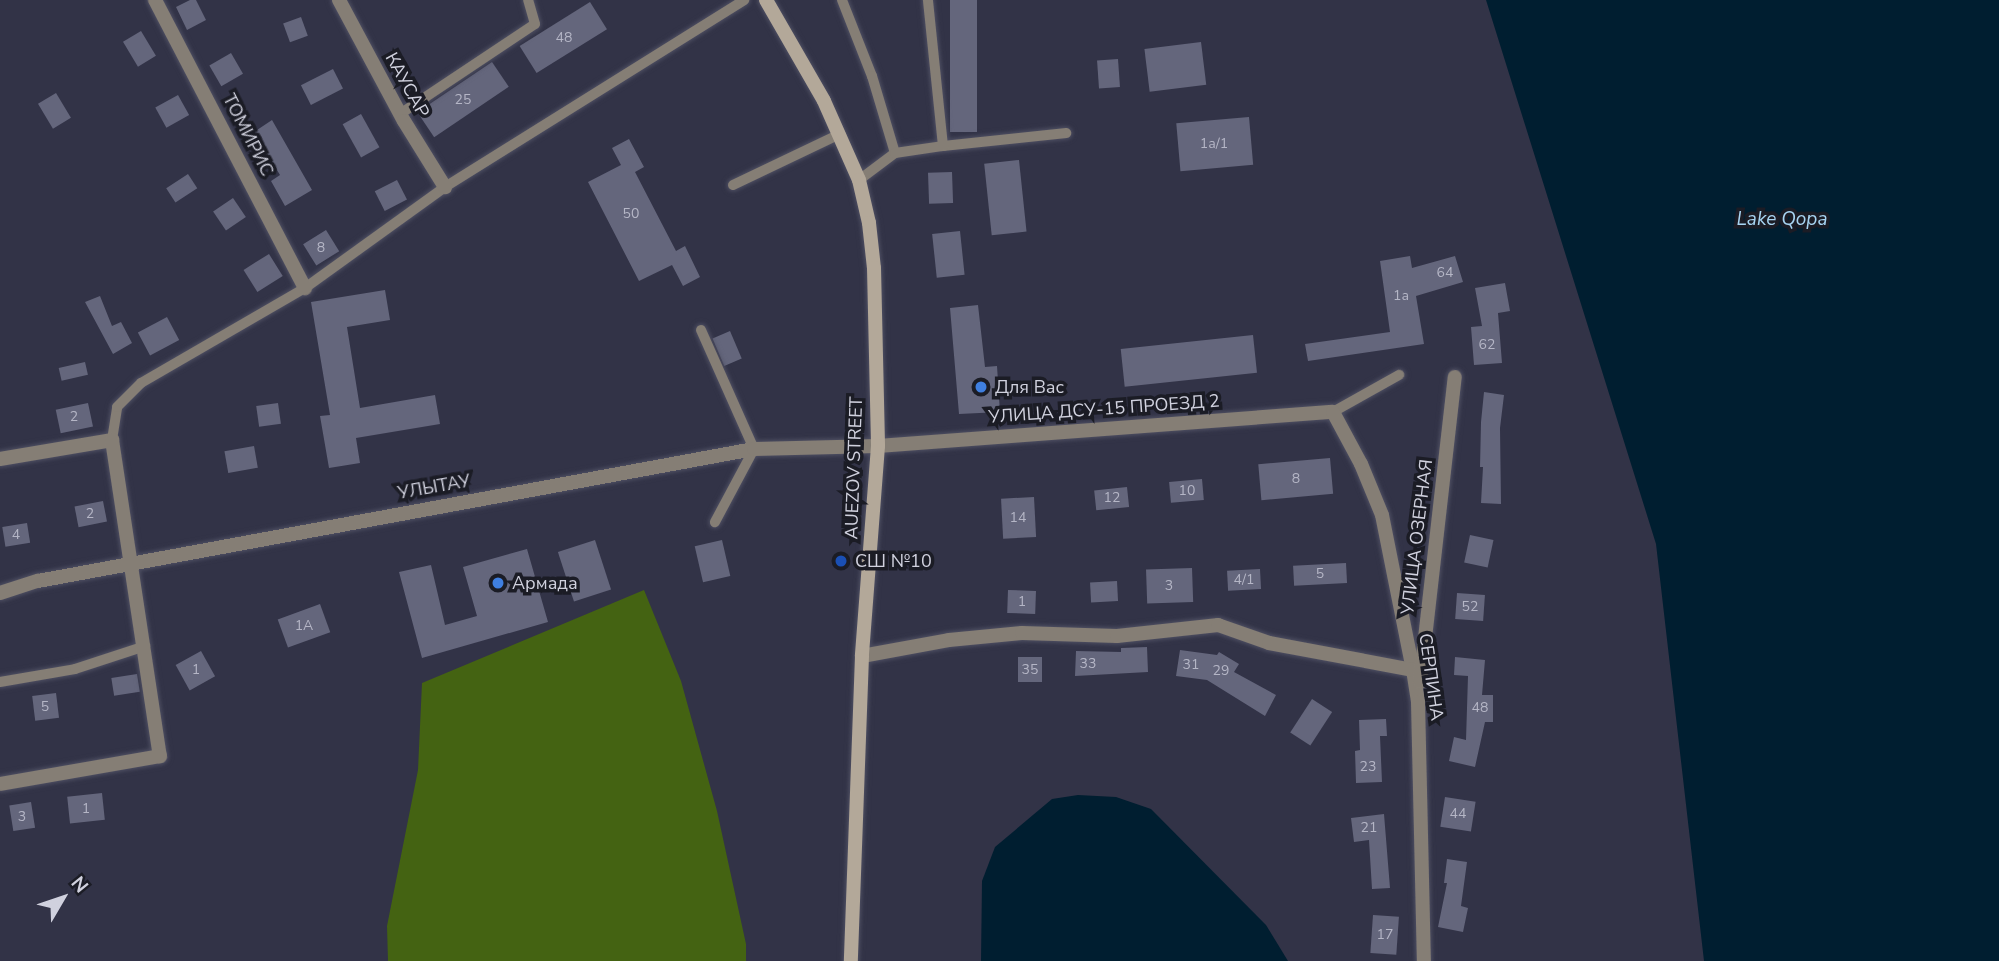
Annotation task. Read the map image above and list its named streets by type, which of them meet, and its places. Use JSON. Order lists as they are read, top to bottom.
{
  "streets": {
    "main road": ["AUEZOV STREET"],
    "street": [
      "КАУСАР",
      "ТОМИРИС",
      "УЛИЦА ДСУ-15 ПРОЕЗД 2",
      "УЛЫТАУ",
      "УЛИЦА ОЗЕРНАЯ",
      "СЕРПИНА"
    ]
  },
  "crossings": [
    ["УЛИЦА ДСУ-15 ПРОЕЗД 2", "AUEZOV STREET"],
    ["УЛИЦА ДСУ-15 ПРОЕЗД 2", "УЛЫТАУ"],
    ["УЛИЦА ДСУ-15 ПРОЕЗД 2", "СЕРПИНА"],
    ["AUEZOV STREET", "УЛЫТАУ"],
    ["УЛИЦА ОЗЕРНАЯ", "СЕРПИНА"]
  ],
  "water": ["Lake Qopa"],
  "places": ["Для Вас", "СШ №10", "Армада"],
  "house_numbers": [
    "48",
    "25",
    "1а/1",
    "50",
    "8",
    "64",
    "1а",
    "62",
    "2",
    "8",
    "10",
    "12",
    "2",
    "14",
    "4",
    "5",
    "4/1",
    "3",
    "1",
    "52",
    "1А",
    "33",
    "31",
    "1",
    "35",
    "29",
    "5",
    "48",
    "23",
    "1",
    "44",
    "3",
    "21",
    "17"
  ],
  "north": "top right"
}
